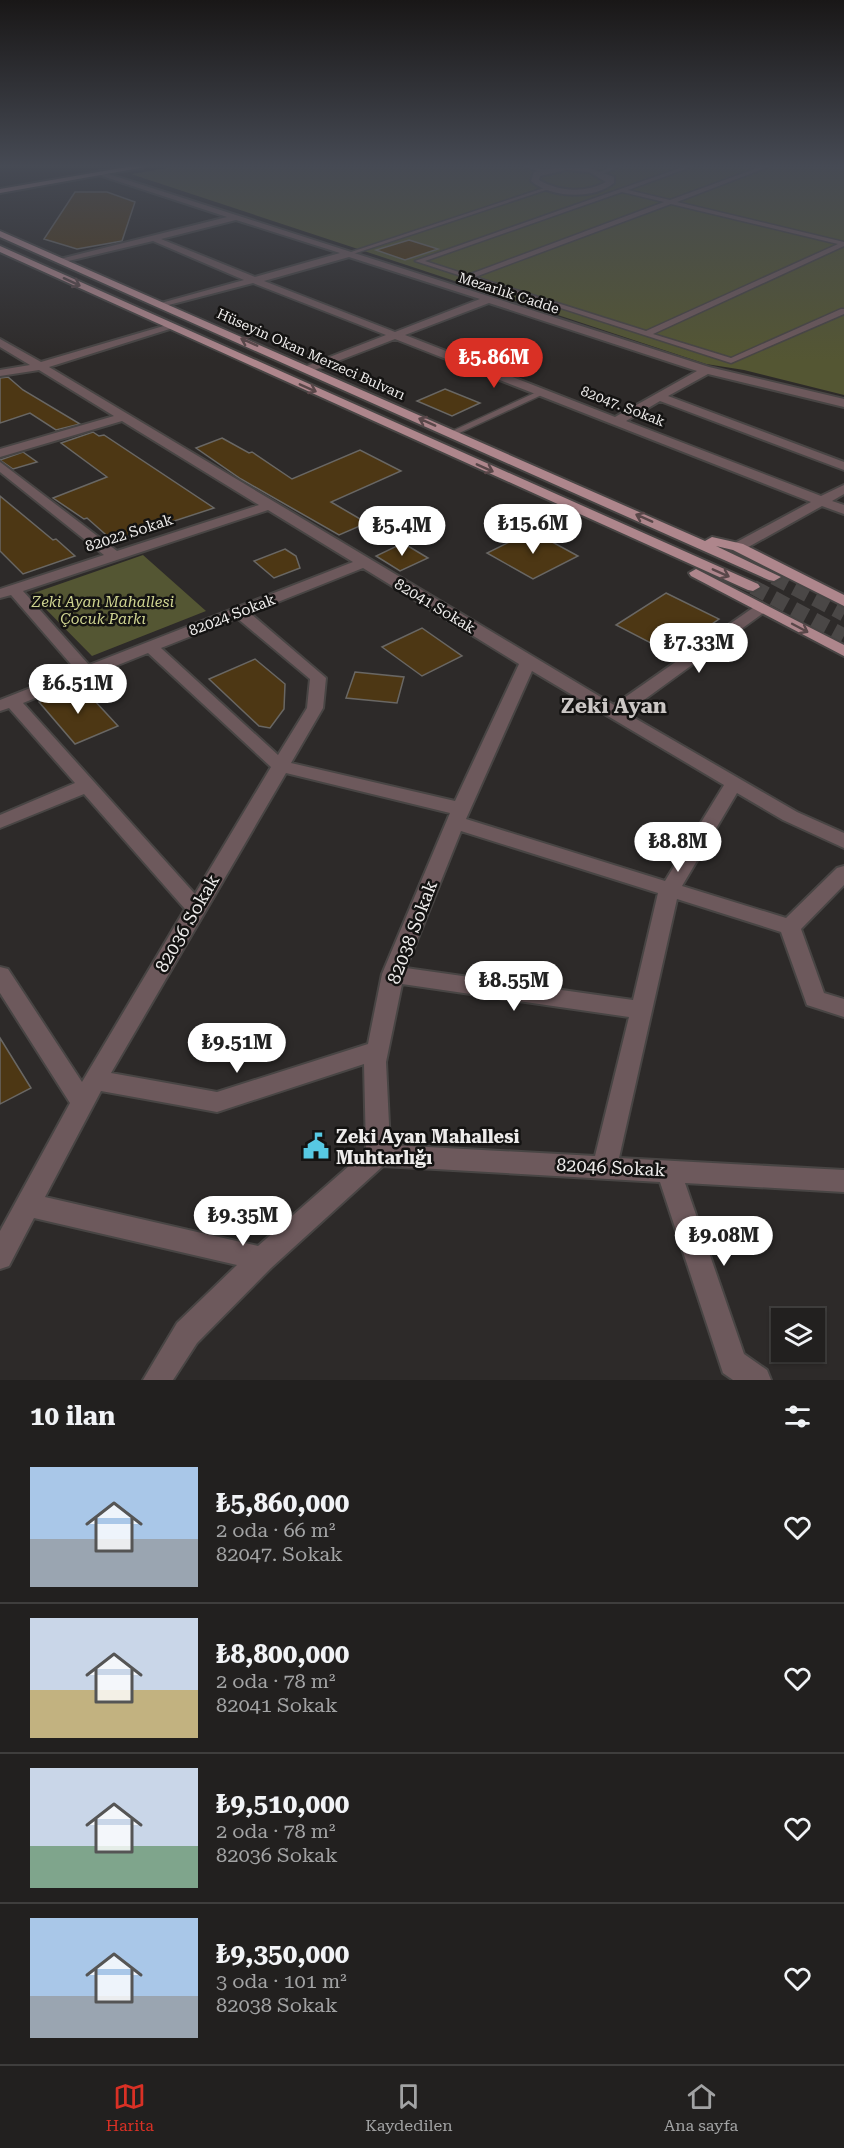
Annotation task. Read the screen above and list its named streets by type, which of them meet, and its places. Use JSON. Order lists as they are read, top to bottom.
{
  "streets": {
    "main road": ["Hüseyin Okan Merzeci Bulvarı"],
    "street": [
      "Mezarlık Cadde",
      "82047. Sokak",
      "82022 Sokak",
      "82041 Sokak",
      "82024 Sokak",
      "82036 Sokak",
      "82038 Sokak",
      "82046 Sokak"
    ]
  },
  "crossings": [
    ["82022 Sokak", "82041 Sokak"],
    ["82041 Sokak", "82024 Sokak"],
    ["82041 Sokak", "82038 Sokak"],
    ["82024 Sokak", "82036 Sokak"],
    ["82038 Sokak", "82046 Sokak"]
  ],
  "districts": ["Zeki Ayan"],
  "parks": ["Zeki Ayan Mahallesi Çocuk Parkı"],
  "places": {
    "public building": ["Zeki Ayan Mahallesi Muhtarlığı"]
  },
  "page": {
    "price": [
      "₺5.86M",
      "₺15.6M",
      "₺5.4M",
      "₺7.33M",
      "₺6.51M",
      "₺8.8M",
      "₺8.55M",
      "₺9.51M",
      "₺9.35M",
      "₺9.08M"
    ],
    "heading": "10 ilan",
    "list": [
      {
        "name": "₺5,860,000",
        "note": "2 oda · 66 m² · 82047. Sokak"
      },
      {
        "name": "₺8,800,000",
        "note": "2 oda · 78 m² · 82041 Sokak"
      },
      {
        "name": "₺9,510,000",
        "note": "2 oda · 78 m² · 82036 Sokak"
      },
      {
        "name": "₺9,350,000",
        "note": "3 oda · 101 m² · 82038 Sokak"
      }
    ],
    "tabs": ["Harita", "Kaydedilen", "Ana sayfa"]
  }
}
